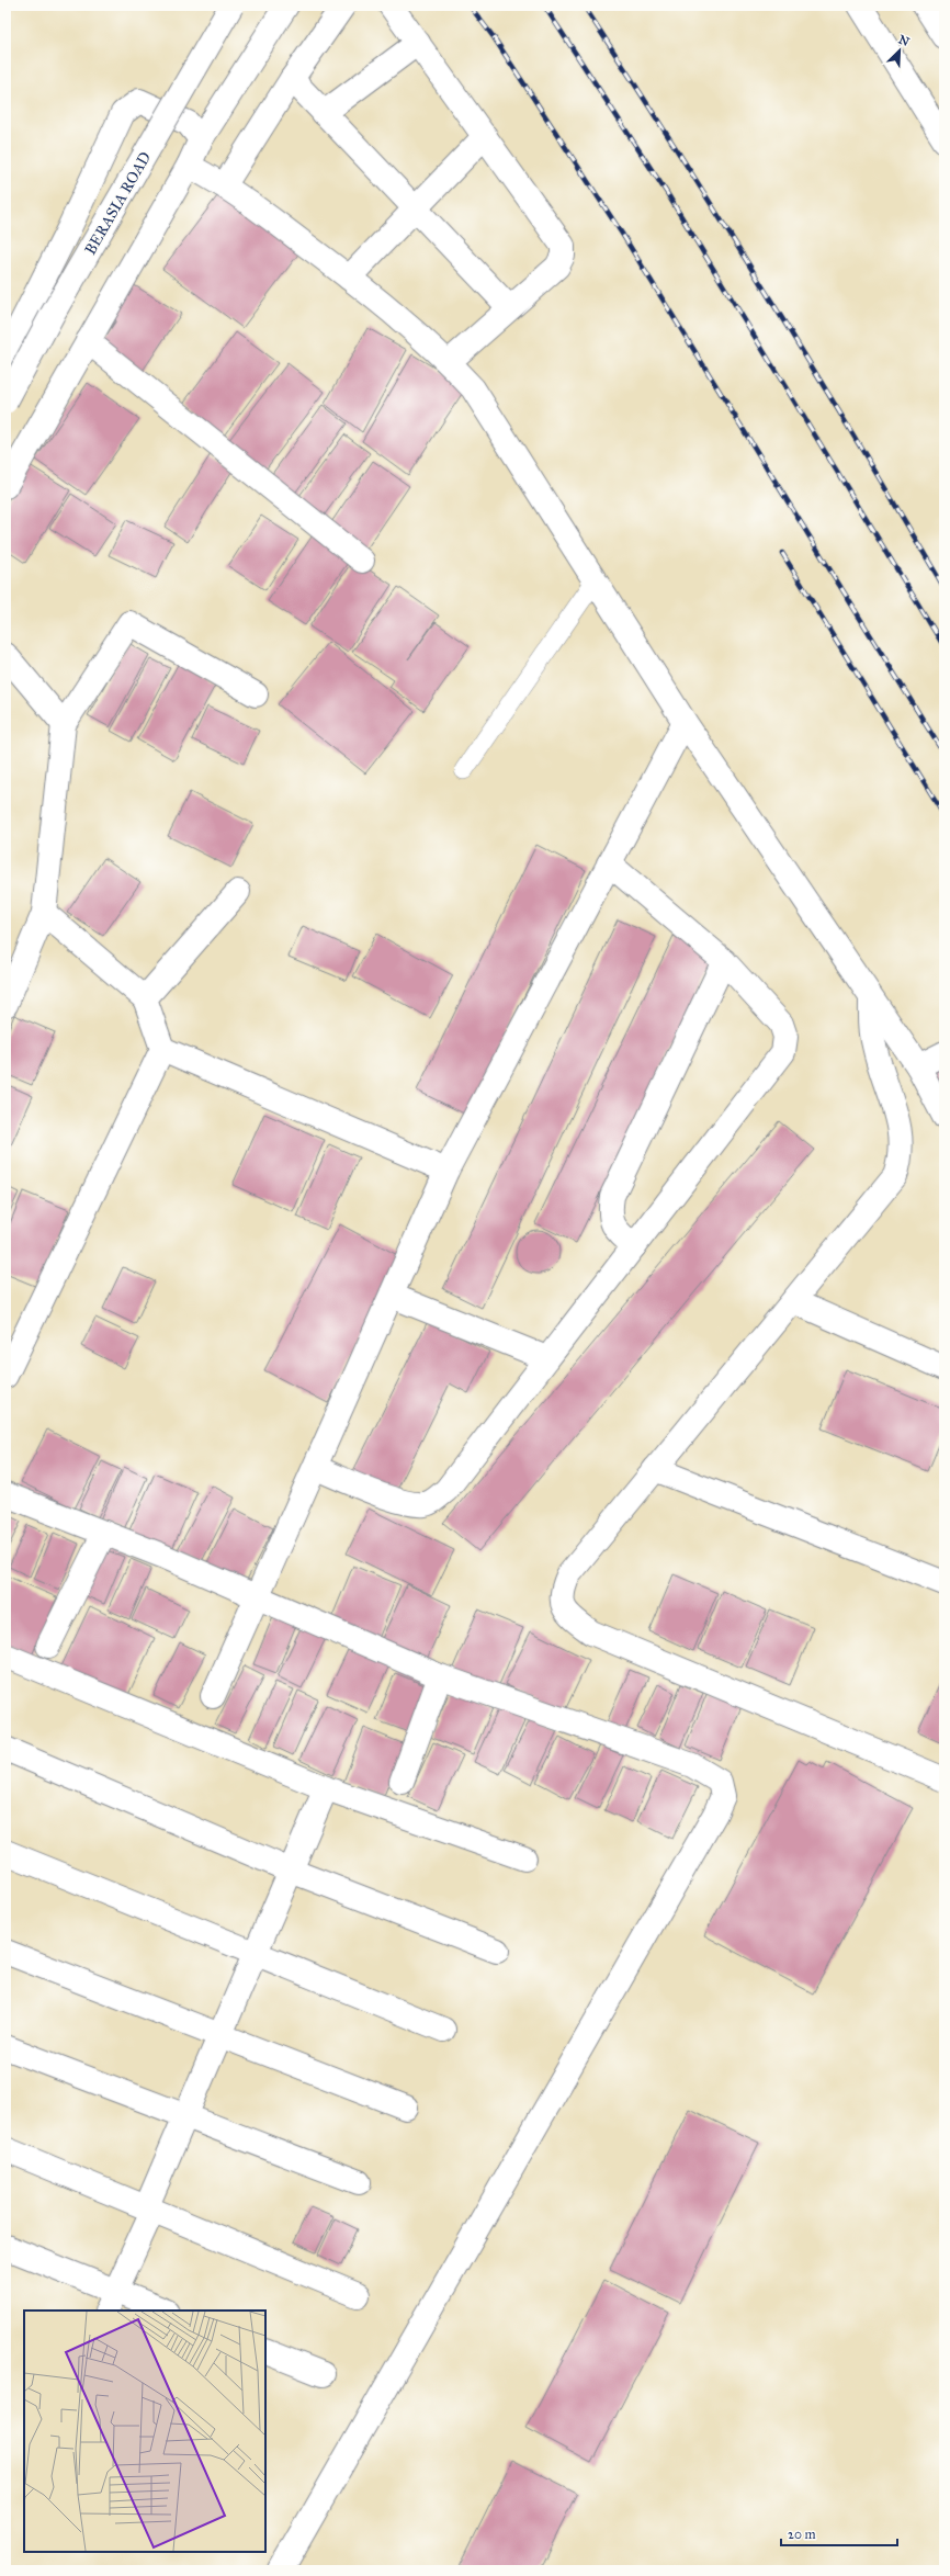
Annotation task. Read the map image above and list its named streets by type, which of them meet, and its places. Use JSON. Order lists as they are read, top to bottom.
{
  "streets": {
    "street": ["BERASIA ROAD"]
  },
  "scale_bar": "20 m",
  "north": "top right"
}
